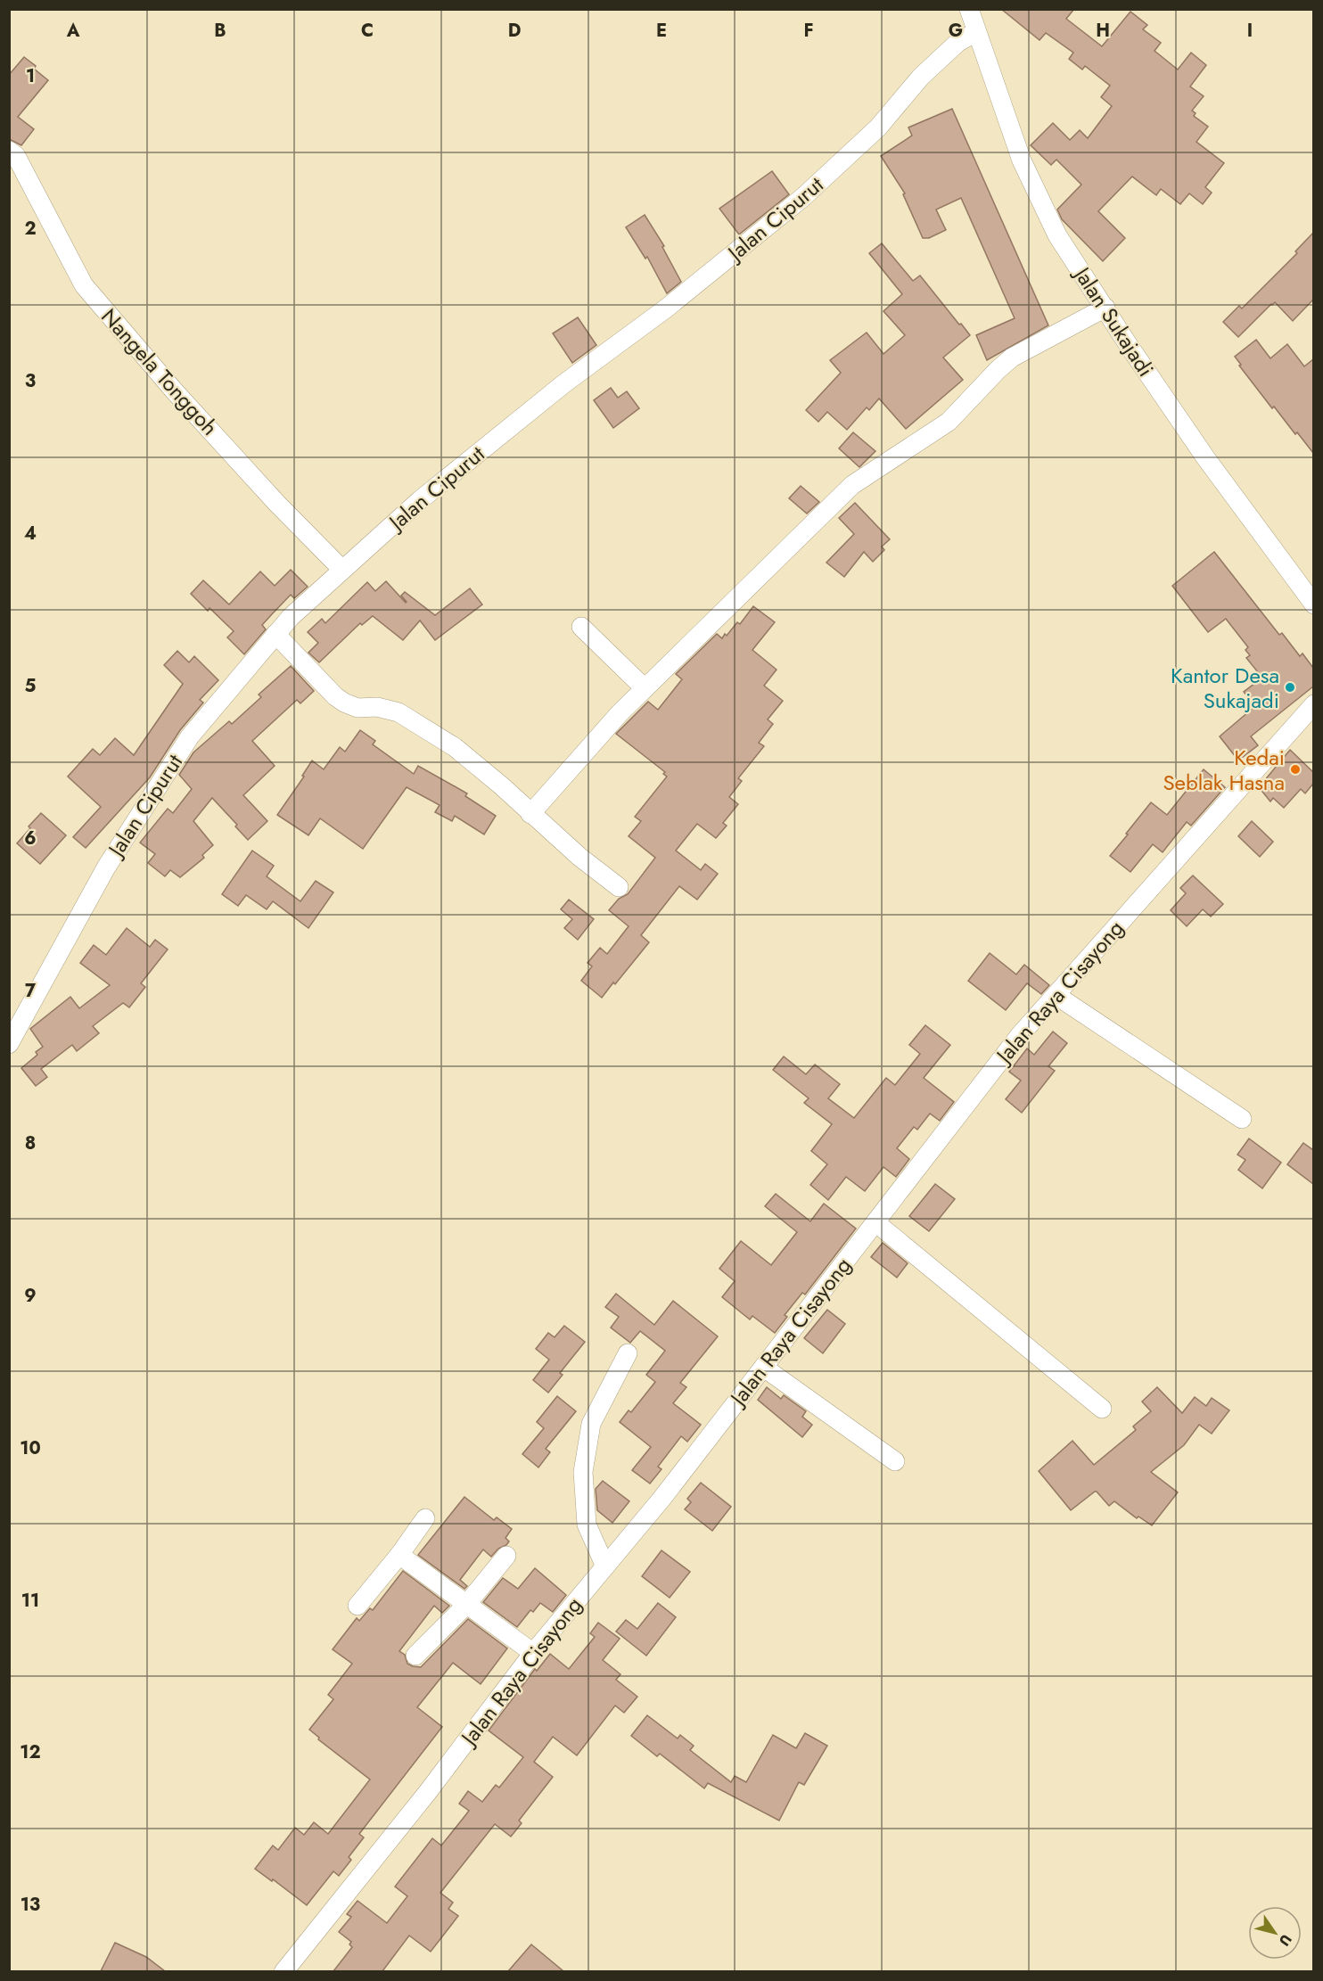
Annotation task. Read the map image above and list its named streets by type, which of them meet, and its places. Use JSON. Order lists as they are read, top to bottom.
{
  "streets": {
    "street": [
      "Jalan Cipurut",
      "Jalan Sukajadi",
      "Nangela Tonggoh",
      "Jalan Raya Cisayong"
    ]
  },
  "crossings": [
    ["Jalan Cipurut", "Jalan Sukajadi"],
    ["Jalan Cipurut", "Nangela Tonggoh"]
  ],
  "places": ["Kantor Desa Sukajadi", "Kedai Seblak Hasna"],
  "north": "bottom right",
  "grid": {
    "columns": [
      "A",
      "B",
      "C",
      "D",
      "E",
      "F",
      "G",
      "H",
      "I"
    ],
    "rows": [
      "1",
      "2",
      "3",
      "4",
      "5",
      "6",
      "7",
      "8",
      "9",
      "10",
      "11",
      "12",
      "13"
    ]
  }
}
